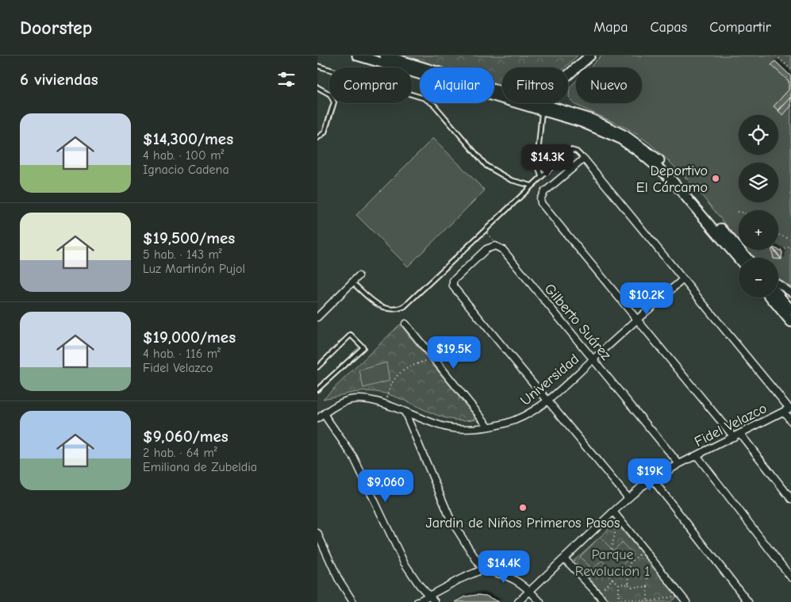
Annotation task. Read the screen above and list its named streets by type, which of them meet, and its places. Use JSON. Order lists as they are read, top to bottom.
{
  "streets": {
    "street": ["Gilberto Suárez", "Universidad", "Fidel Velazco"]
  },
  "crossings": [
    ["Gilberto Suárez", "Universidad"],
    ["Gilberto Suárez", "Fidel Velazco"]
  ],
  "parks": ["Parque Revolucion 1"],
  "places": ["Deportivo El Cárcamo", "Jardin de Niños Primeros Pasos"],
  "page": {
    "header": "Doorstep",
    "nav": ["Mapa", "Capas", "Compartir"],
    "heading": "6 viviendas",
    "chip": [
      "Comprar",
      "Alquilar",
      "Filtros",
      "Nuevo"
    ],
    "list": [
      {
        "name": "$14,300/mes",
        "note": "4 hab. · 100 m² · Ignacio Cadena"
      },
      {
        "name": "$19,500/mes",
        "note": "5 hab. · 143 m² · Luz Martinón Pujol"
      },
      {
        "name": "$19,000/mes",
        "note": "4 hab. · 116 m² · Fidel Velazco"
      },
      {
        "name": "$9,060/mes",
        "note": "2 hab. · 64 m² · Emiliana de Zubeldia"
      }
    ],
    "map_buttons": ["+", "−"],
    "price": [
      "$14.3K",
      "$10.2K",
      "$19.5K",
      "$19K",
      "$9,060",
      "$14.4K"
    ]
  }
}
